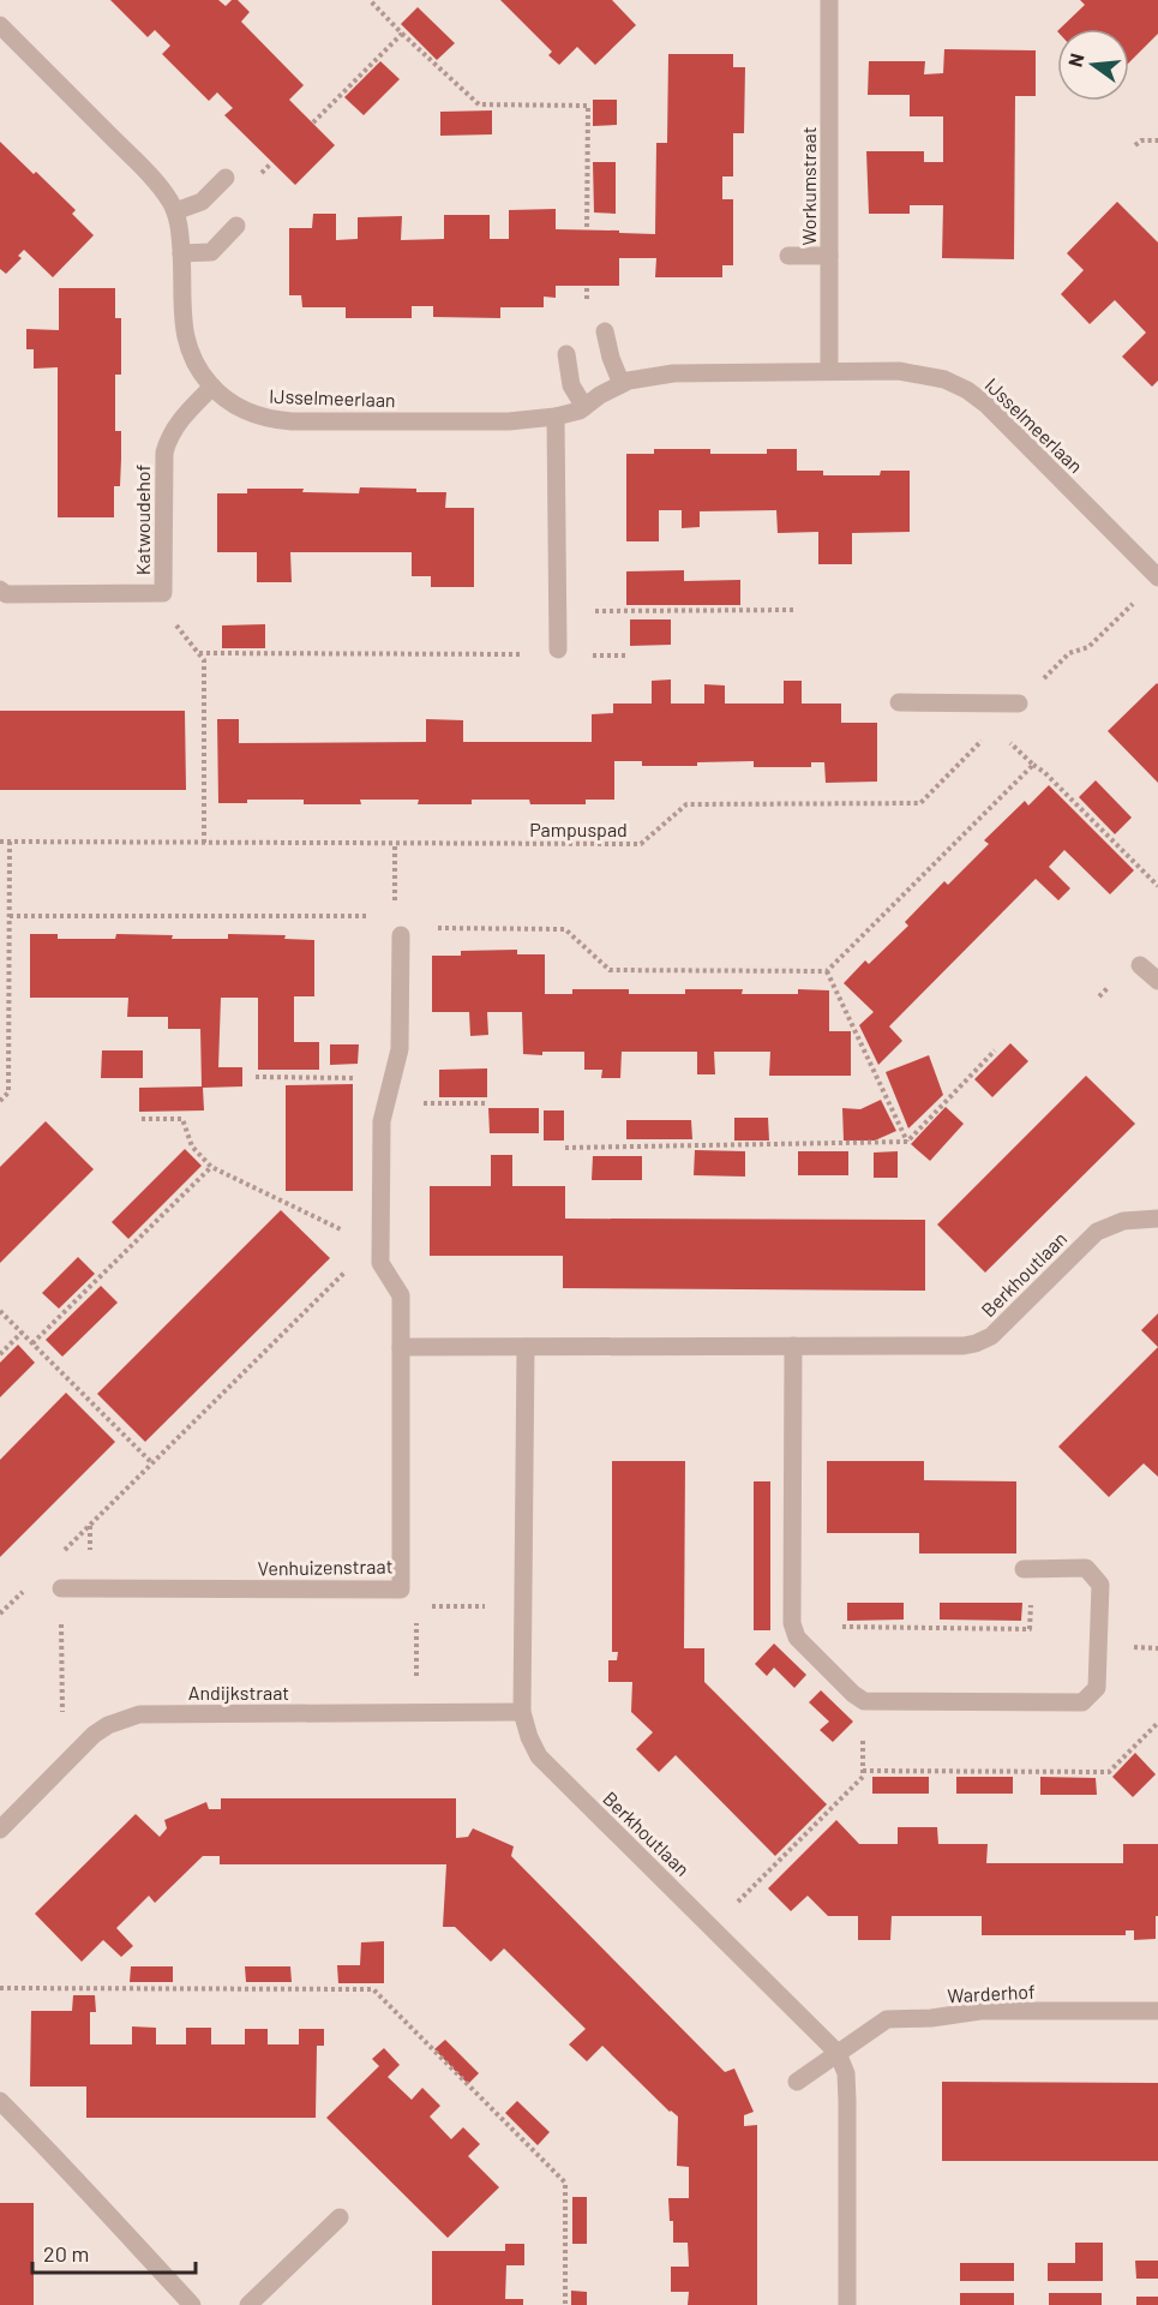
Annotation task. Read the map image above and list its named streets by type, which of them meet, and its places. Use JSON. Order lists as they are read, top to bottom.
{
  "streets": {
    "street": [
      "Workumstraat",
      "IJsselmeerlaan",
      "Katwoudehof",
      "Berkhoutlaan",
      "Venhuizenstraat",
      "Andijkstraat",
      "Warderhof"
    ],
    "path": ["Pampuspad"]
  },
  "crossings": [
    ["Workumstraat", "IJsselmeerlaan"],
    ["IJsselmeerlaan", "Katwoudehof"],
    ["Berkhoutlaan", "Venhuizenstraat"],
    ["Berkhoutlaan", "Andijkstraat"],
    ["Berkhoutlaan", "Warderhof"]
  ],
  "scale_bar": "20 m",
  "north": "left"
}
